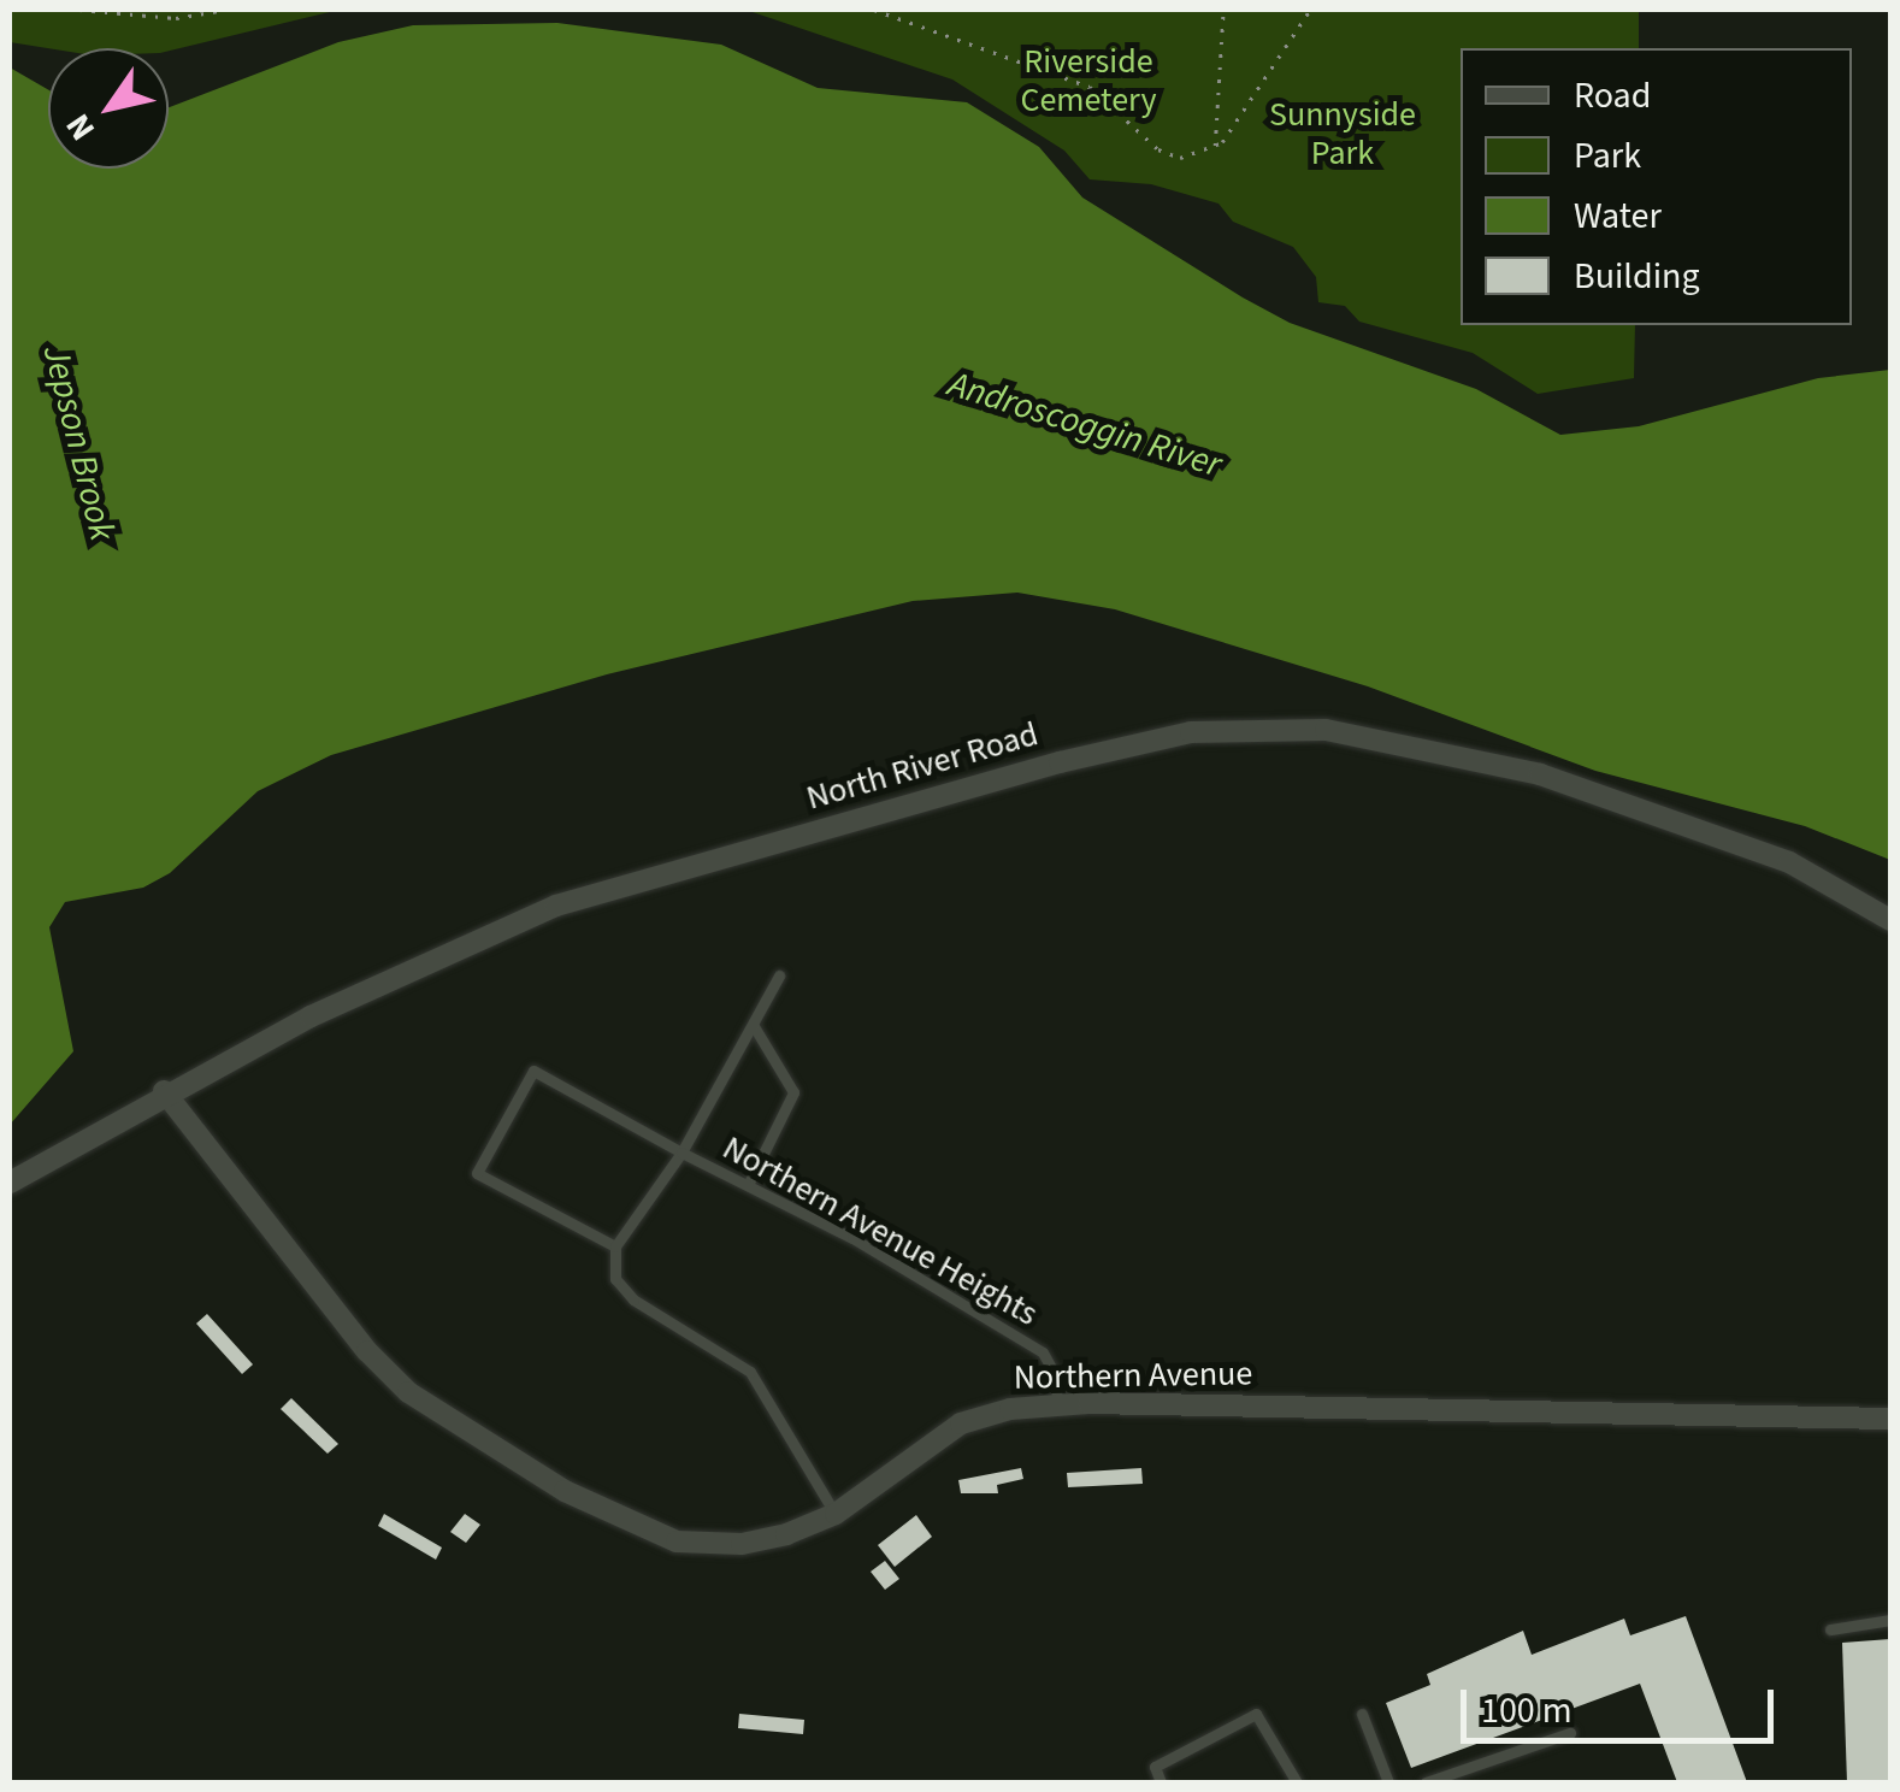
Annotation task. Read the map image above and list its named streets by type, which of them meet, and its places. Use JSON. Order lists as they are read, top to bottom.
{
  "streets": {
    "street": ["North River Road", "Northern Avenue"],
    "lane": ["Northern Avenue Heights"]
  },
  "crossings": [
    ["North River Road", "Northern Avenue"],
    ["Northern Avenue Heights", "Northern Avenue"]
  ],
  "water": ["Androscoggin River", "Jepson Brook"],
  "parks": ["Riverside Cemetery", "Sunnyside Park"],
  "legend": [
    "Road",
    "Park",
    "Water",
    "Building"
  ],
  "scale_bar": "100 m",
  "north": "bottom left"
}
